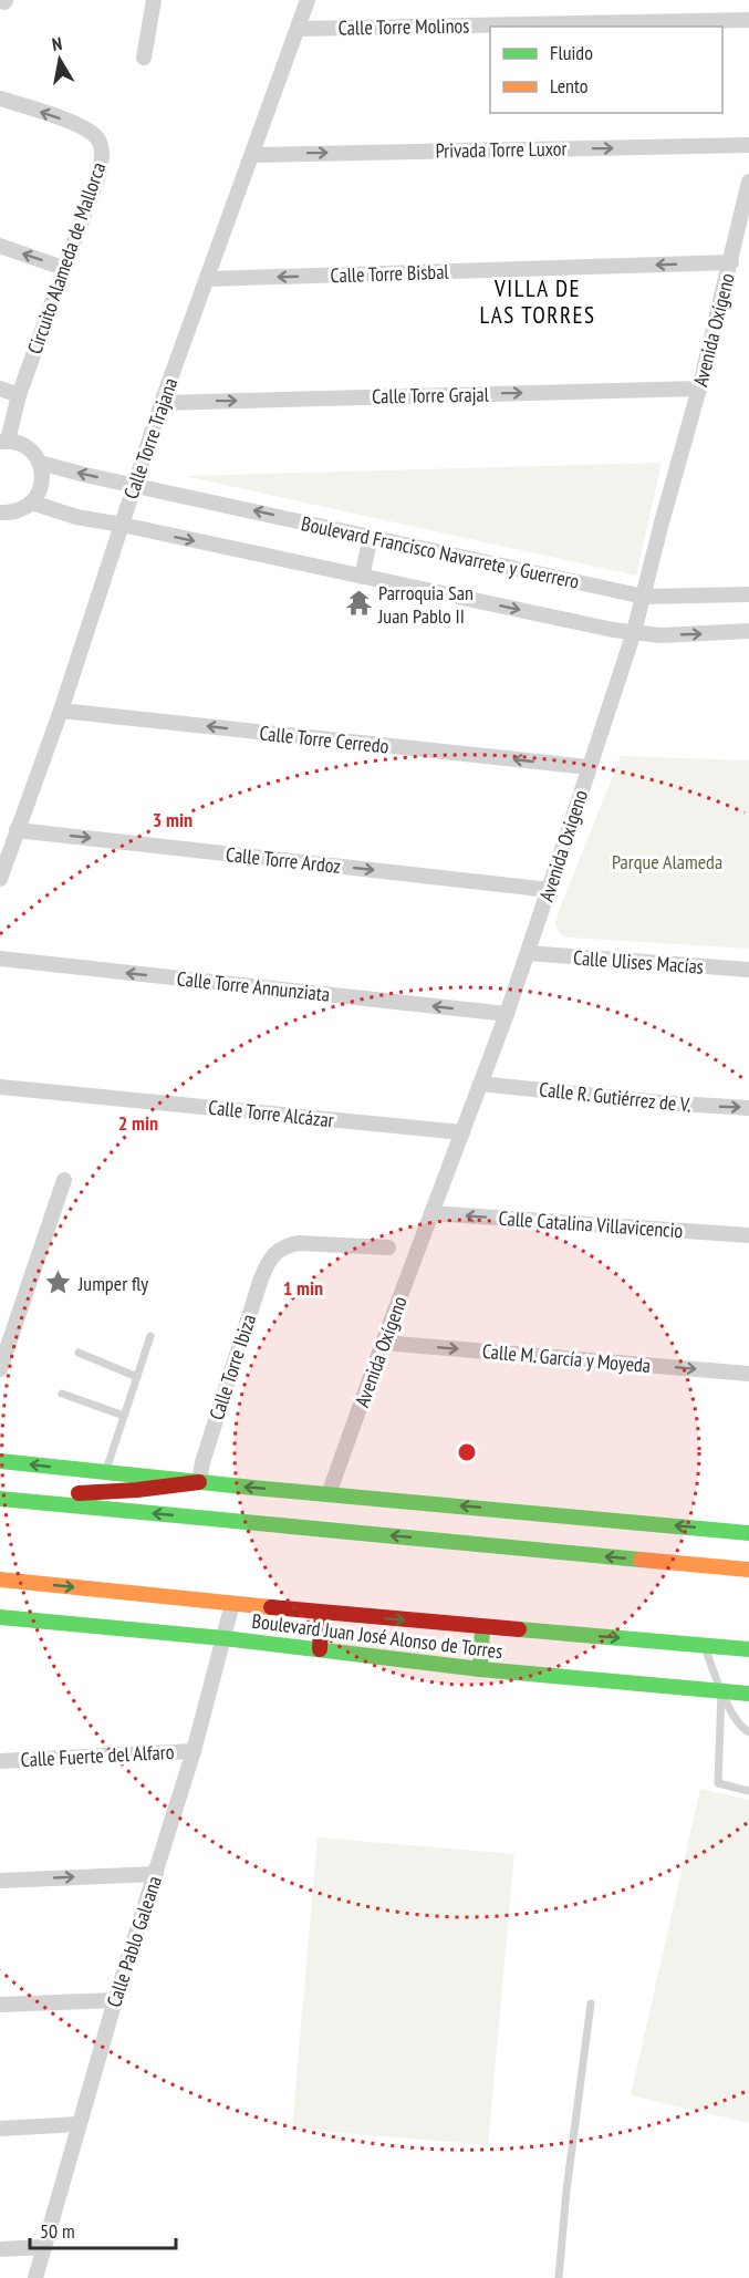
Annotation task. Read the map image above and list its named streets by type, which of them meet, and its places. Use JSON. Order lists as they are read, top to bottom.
{
  "streets": {
    "main road": ["Boulevard Juan José Alonso de Torres"],
    "street": [
      "Calle Torre Molinos",
      "Privada Torre Luxor",
      "Circuito Alameda de Mallorca",
      "Calle Torre Bisbal",
      "Avenida Oxígeno",
      "Calle Torre Grajal",
      "Calle Torre Trajana",
      "Boulevard Francisco Navarrete y Guerrero",
      "Calle Torre Cerredo",
      "Calle Torre Ardoz",
      "Calle Ulises Macías",
      "Calle Torre Annunziata",
      "Calle R. Gutiérrez de V.",
      "Calle Torre Alcázar",
      "Calle Catalina Villavicencio",
      "Calle M. García y Moyeda",
      "Calle Torre Ibiza",
      "Calle Fuerte del Alfaro",
      "Calle Pablo Galeana"
    ]
  },
  "crossings": [
    ["Calle Torre Molinos", "Calle Torre Trajana"],
    ["Privada Torre Luxor", "Calle Torre Trajana"],
    ["Calle Torre Bisbal", "Avenida Oxígeno"],
    ["Calle Torre Bisbal", "Calle Torre Trajana"],
    ["Avenida Oxígeno", "Calle Torre Grajal"],
    ["Avenida Oxígeno", "Boulevard Francisco Navarrete y Guerrero"],
    ["Avenida Oxígeno", "Calle Torre Cerredo"],
    ["Avenida Oxígeno", "Calle Torre Ardoz"],
    ["Avenida Oxígeno", "Calle Ulises Macías"],
    ["Avenida Oxígeno", "Calle Torre Annunziata"],
    ["Avenida Oxígeno", "Calle R. Gutiérrez de V."],
    ["Avenida Oxígeno", "Calle Torre Alcázar"],
    ["Avenida Oxígeno", "Calle Catalina Villavicencio"],
    ["Avenida Oxígeno", "Calle M. García y Moyeda"],
    ["Calle Torre Grajal", "Calle Torre Trajana"],
    ["Calle Torre Trajana", "Boulevard Francisco Navarrete y Guerrero"],
    ["Calle Torre Trajana", "Calle Torre Cerredo"],
    ["Calle Torre Trajana", "Calle Torre Ardoz"],
    ["Boulevard Juan José Alonso de Torres", "Calle Pablo Galeana"],
    ["Calle Fuerte del Alfaro", "Calle Pablo Galeana"]
  ],
  "one_way": [
    "Privada Torre Luxor",
    "Calle Torre Bisbal",
    "Calle Torre Grajal",
    "Calle Torre Cerredo",
    "Calle Torre Ardoz",
    "Calle Torre Annunziata",
    "Calle R. Gutiérrez de V.",
    "Calle Catalina Villavicencio",
    "Calle M. García y Moyeda"
  ],
  "districts": ["VILLA DE LAS TORRES"],
  "parks": ["Parque Alameda"],
  "places": {
    "temple": ["Parroquia San Juan Pablo II"],
    "place": ["Jumper fly"]
  },
  "legend": ["Fluido", "Lento"],
  "scale_bar": "50 m",
  "north": "top",
  "rings": ["3 min", "2 min", "1 min"]
}
